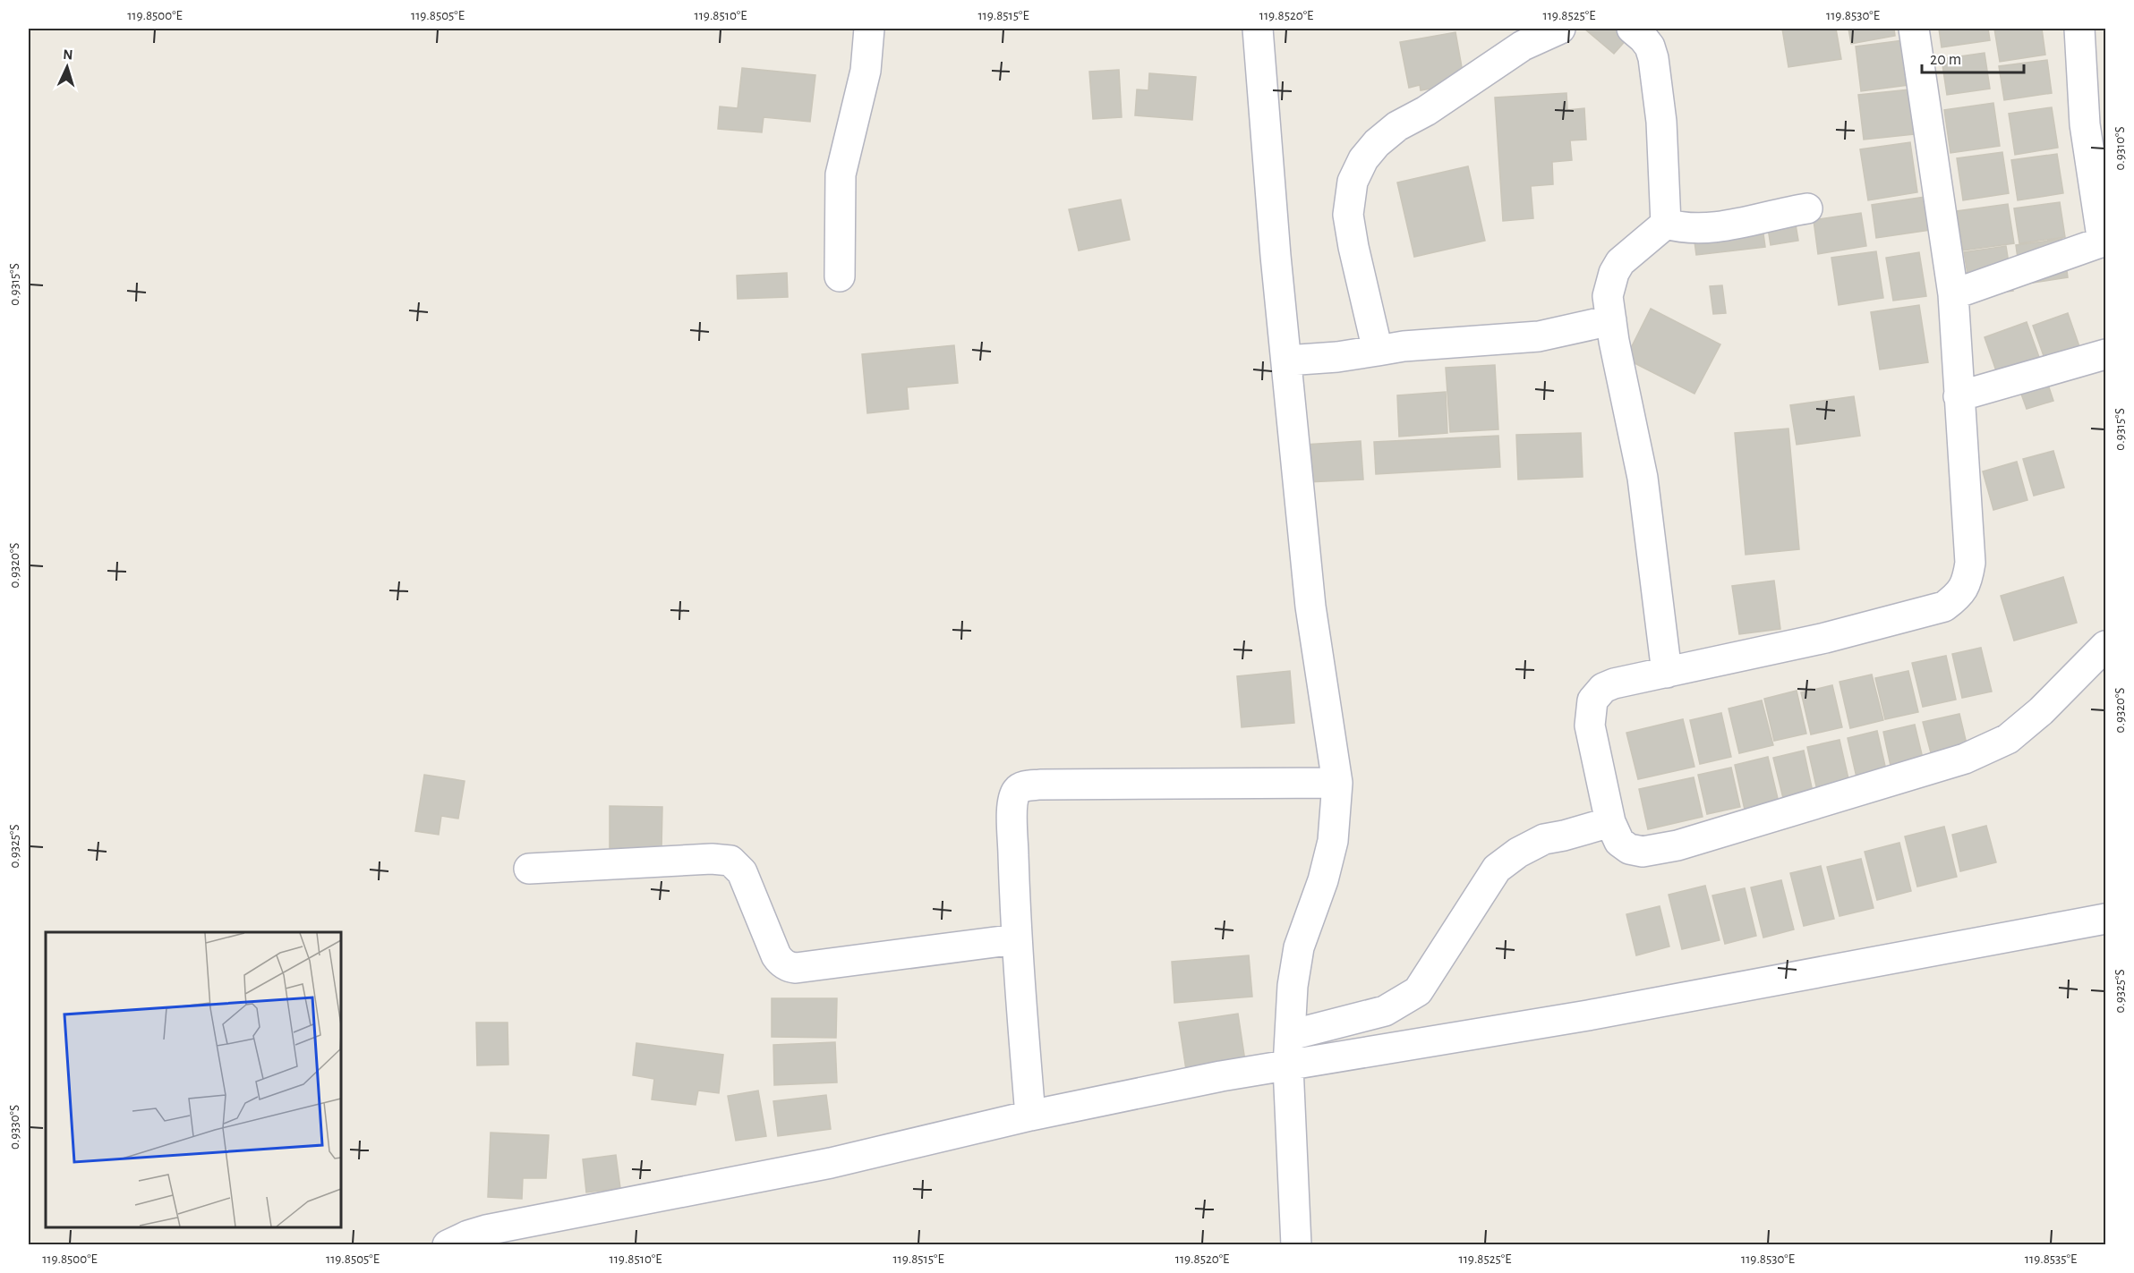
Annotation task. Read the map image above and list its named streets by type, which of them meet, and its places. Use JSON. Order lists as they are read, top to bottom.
{
  "scale_bar": "20 m",
  "north": "top",
  "coordinates": [
    "119.8500°E",
    "119.8505°E",
    "119.8510°E",
    "119.8515°E",
    "119.8520°E",
    "119.8525°E",
    "119.8530°E",
    "0.9310°S",
    "0.9315°S",
    "0.9320°S",
    "0.9325°S",
    "0.9330°S",
    "119.8535°E"
  ]
}
